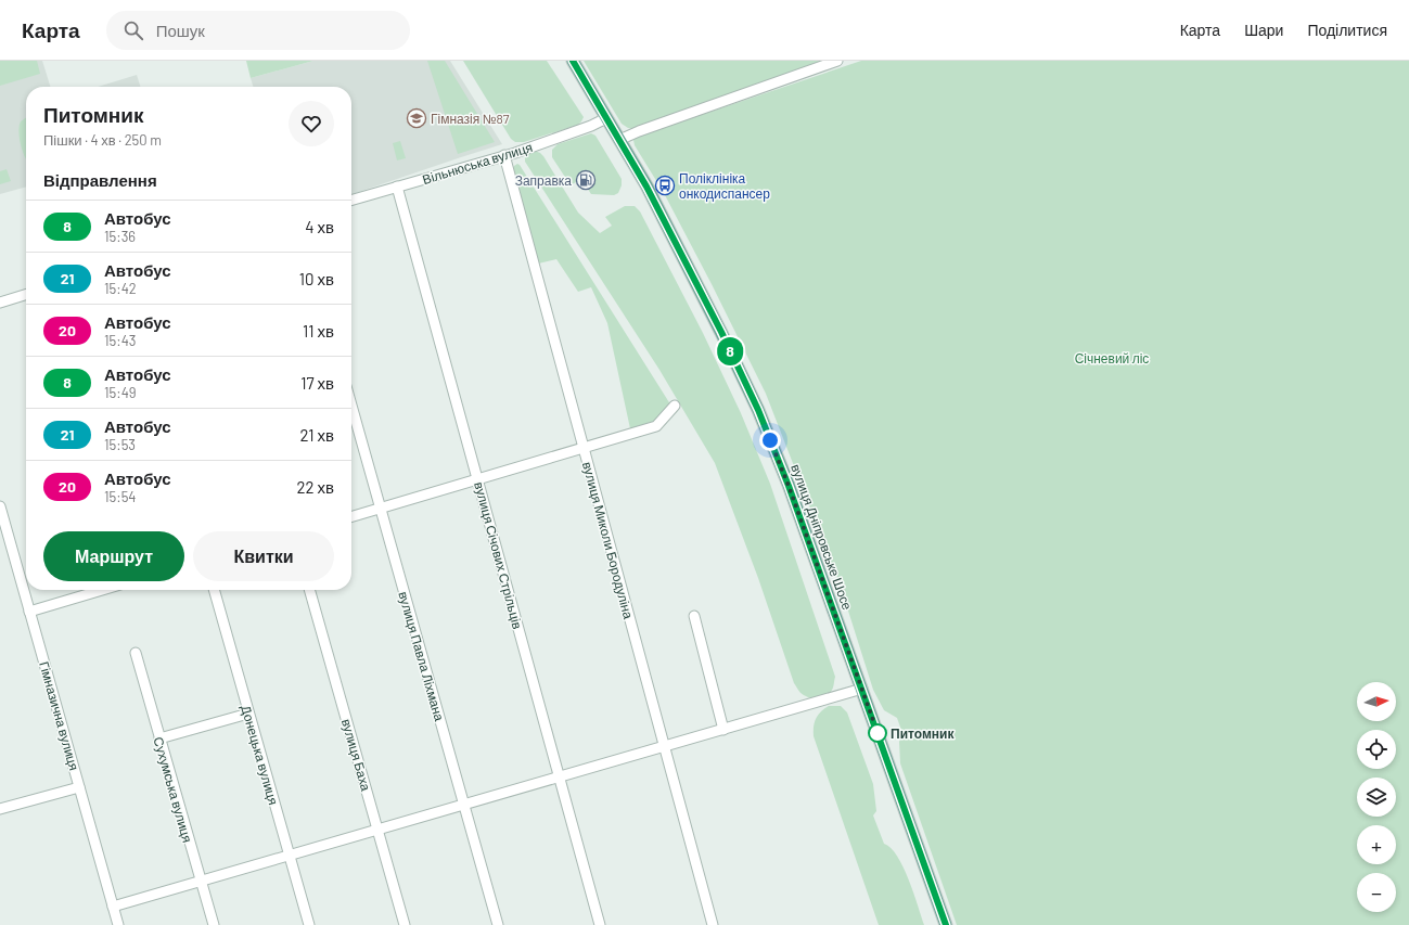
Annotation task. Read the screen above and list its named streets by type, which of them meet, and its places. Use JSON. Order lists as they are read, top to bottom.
{
  "streets": {
    "main road": ["вулиця Дніпровське Шосе"],
    "street": [
      "Вільнюська вулиця",
      "вулиця Миколи Бородуліна",
      "вулиця Січових Стрільців",
      "вулиця Павла Ліхмана",
      "Гімназична вулиця",
      "Донецька вулиця",
      "вулиця Баха",
      "Сухумська вулиця"
    ]
  },
  "crossings": [
    ["Вільнюська вулиця", "вулиця Дніпровське Шосе"],
    ["Вільнюська вулиця", "вулиця Миколи Бородуліна"],
    ["Вільнюська вулиця", "вулиця Січових Стрільців"]
  ],
  "parks": ["Січневий ліс"],
  "places": {
    "school or university": ["Гімназія №87"],
    "fuel station": ["Заправка"],
    "bus stop": ["Поліклініка онкодиспансер"],
    "other": ["Питомник"]
  },
  "lines": ["bus line 8"],
  "north": "right",
  "page": {
    "header": "Карта",
    "search": "Пошук",
    "nav": ["Карта", "Шари", "Поділитися"],
    "on_map": "8",
    "heading": [
      ["Питомник", "Пішки · 4 хв · 250 m"],
      "Відправлення"
    ],
    "list": [
      {
        "mark": "8",
        "name": "Автобус",
        "note": "15:36",
        "value": "4 хв"
      },
      {
        "mark": "21",
        "name": "Автобус",
        "note": "15:42",
        "value": "10 хв"
      },
      {
        "mark": "20",
        "name": "Автобус",
        "note": "15:43",
        "value": "11 хв"
      },
      {
        "mark": "8",
        "name": "Автобус",
        "note": "15:49",
        "value": "17 хв"
      },
      {
        "mark": "21",
        "name": "Автобус",
        "note": "15:53",
        "value": "21 хв"
      },
      {
        "mark": "20",
        "name": "Автобус",
        "note": "15:54",
        "value": "22 хв"
      }
    ],
    "buttons": ["Маршрут", "Квитки"],
    "map_buttons": ["+", "−"]
  }
}
